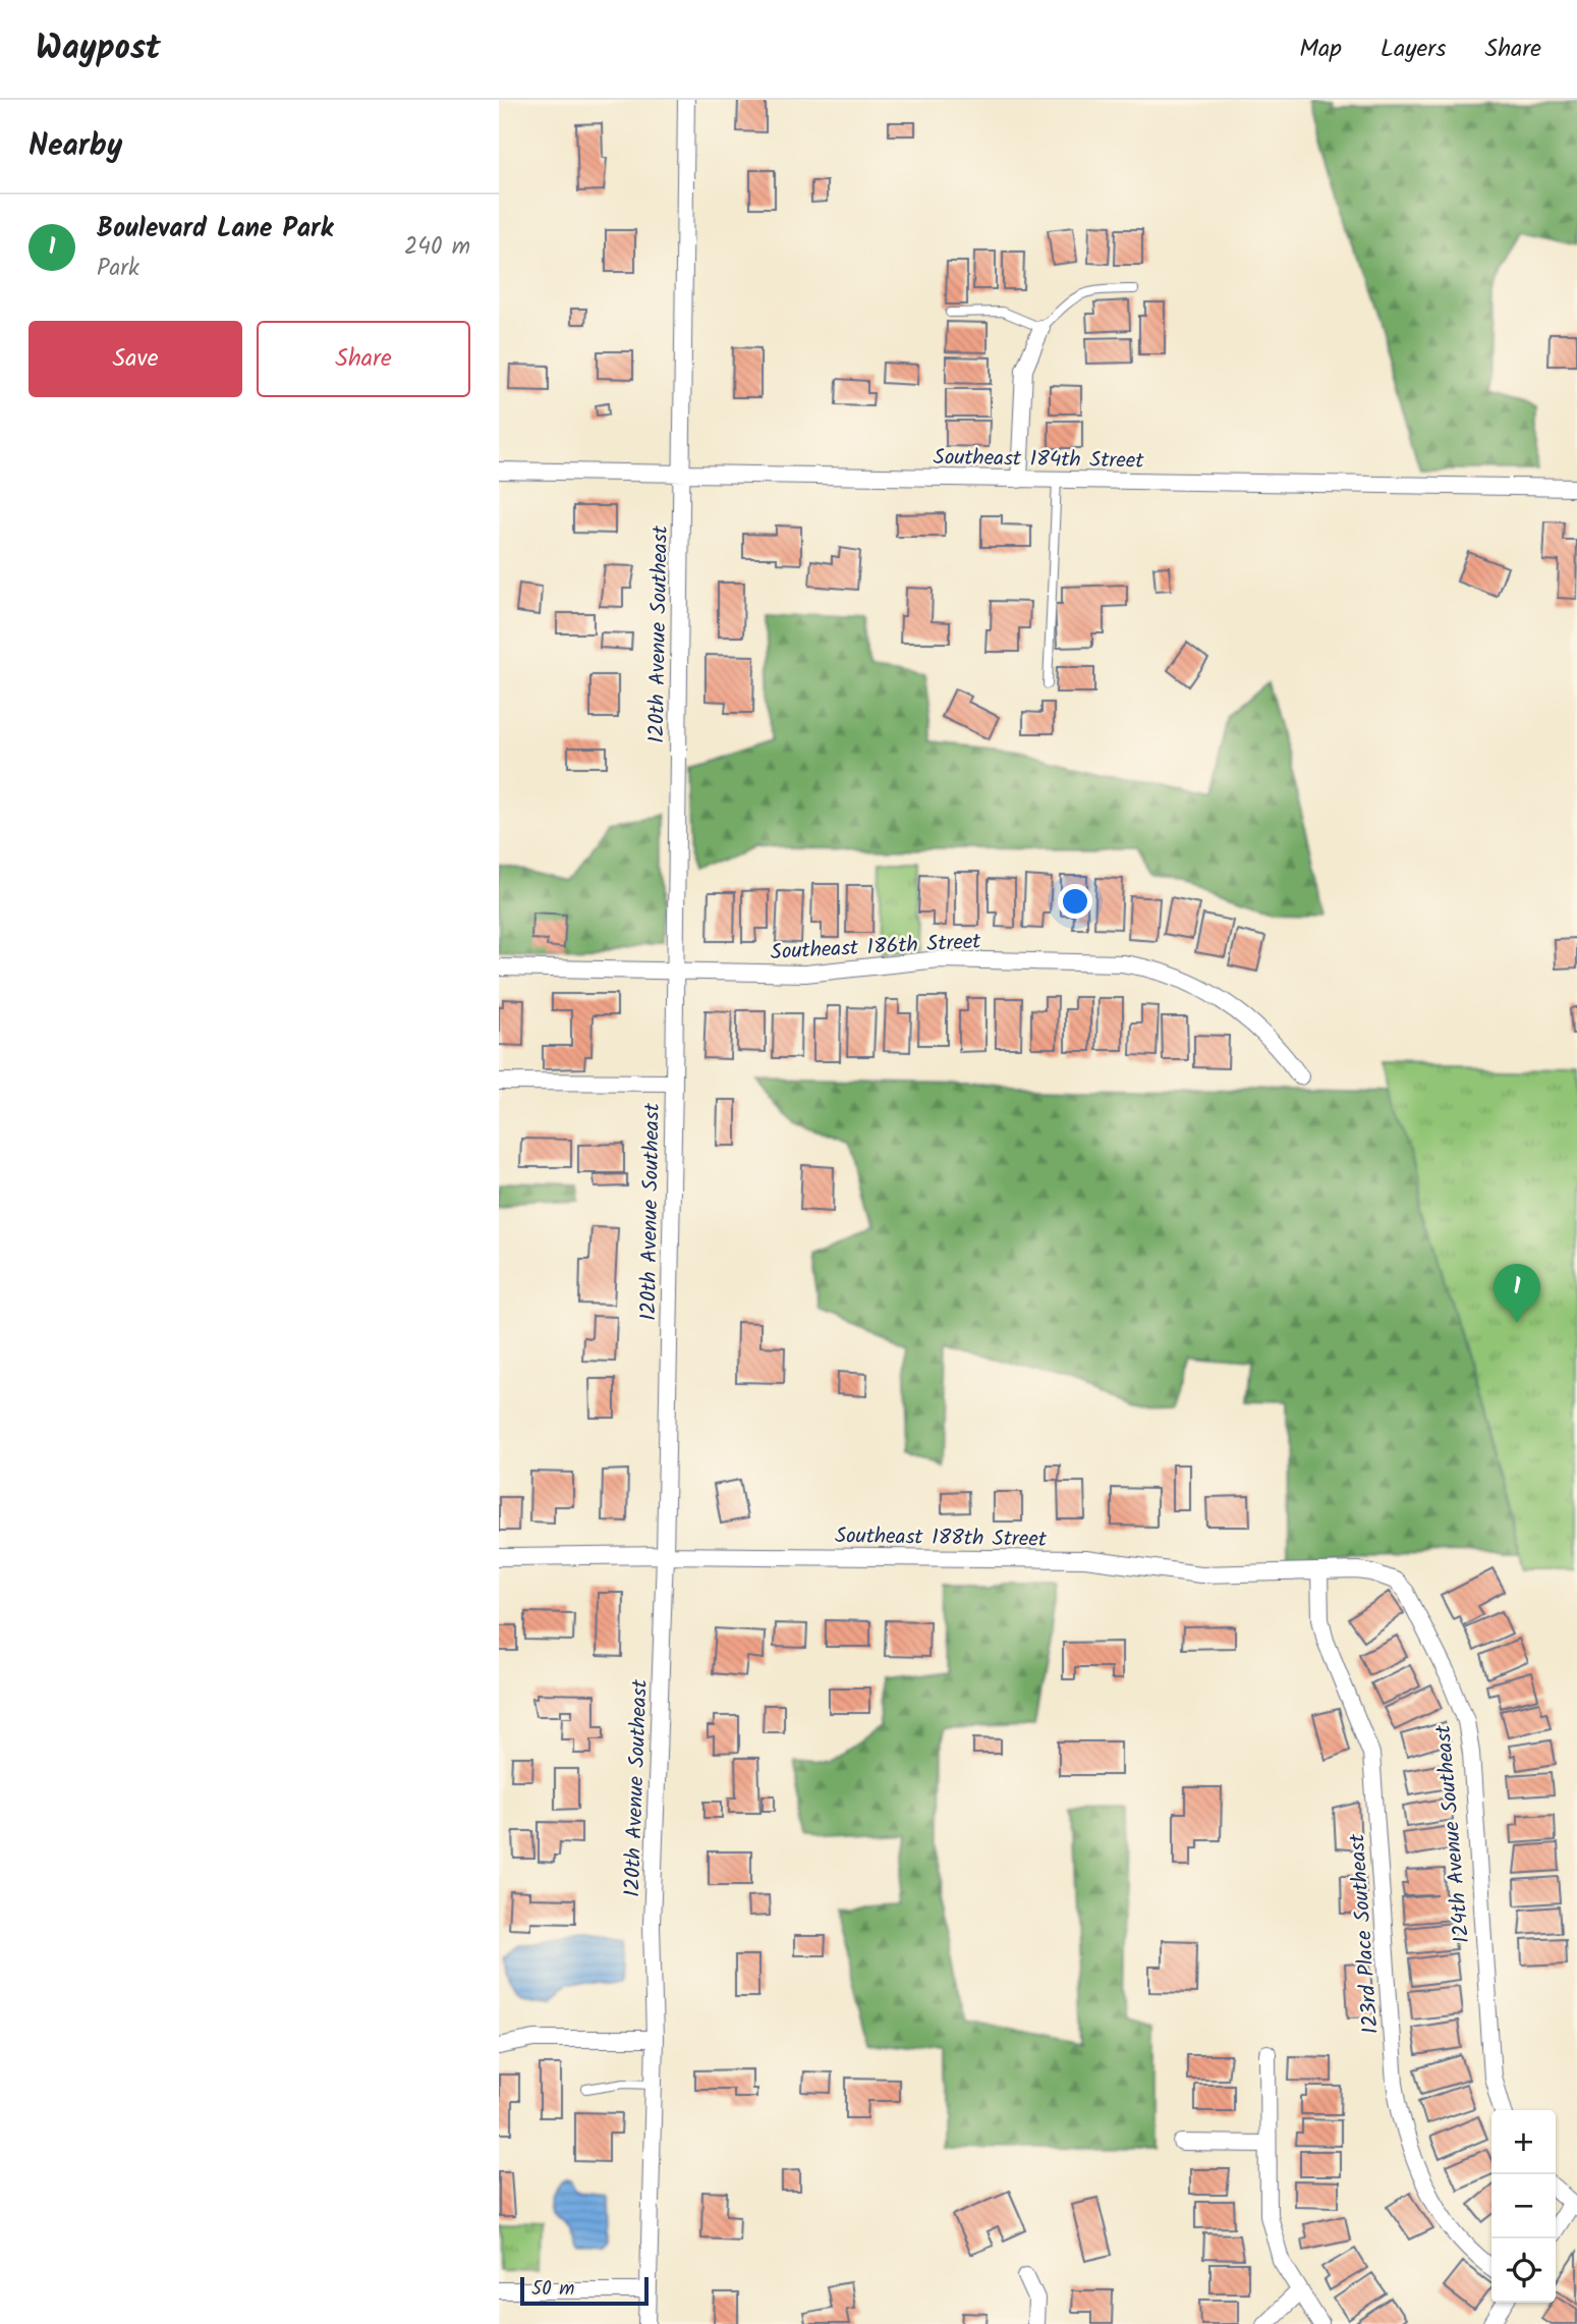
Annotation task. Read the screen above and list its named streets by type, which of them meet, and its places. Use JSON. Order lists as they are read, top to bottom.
{
  "streets": {
    "street": [
      "Southeast 184th Street",
      "120th Avenue Southeast",
      "Southeast 186th Street",
      "Southeast 188th Street",
      "124th Avenue Southeast",
      "123rd Place Southeast"
    ]
  },
  "crossings": [
    ["Southeast 184th Street", "120th Avenue Southeast"],
    ["120th Avenue Southeast", "Southeast 186th Street"],
    ["120th Avenue Southeast", "Southeast 188th Street"],
    ["Southeast 188th Street", "124th Avenue Southeast"],
    ["Southeast 188th Street", "123rd Place Southeast"]
  ],
  "scale_bar": "50 m",
  "page": {
    "header": "Waypost",
    "nav": ["Map", "Layers", "Share"],
    "heading": "Nearby",
    "list": [
      {
        "mark": "1",
        "name": "Boulevard Lane Park",
        "note": "Park",
        "value": "240 m"
      }
    ],
    "buttons": ["Save", "Share"],
    "pins": "1",
    "map_buttons": ["+", "−"],
    "scale": "50 m"
  }
}
